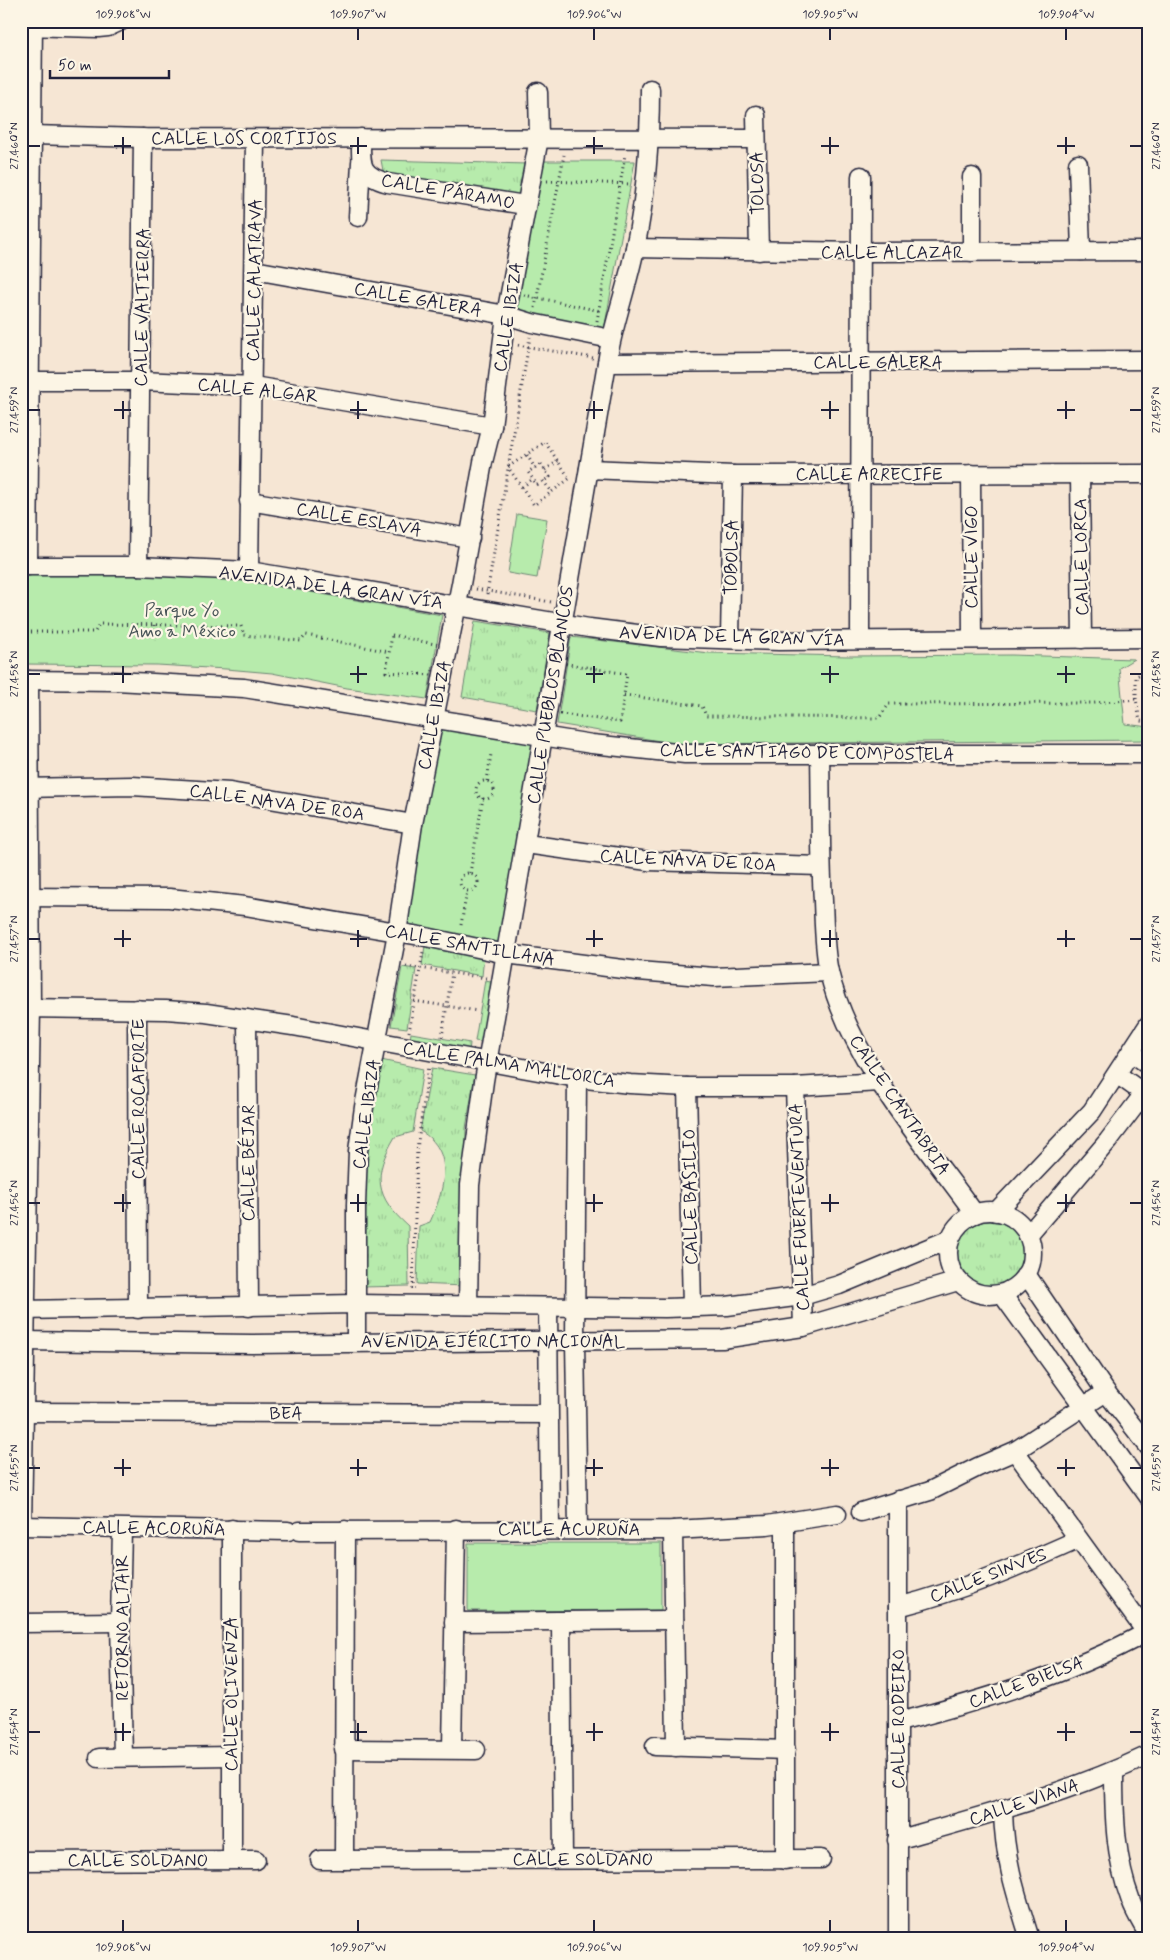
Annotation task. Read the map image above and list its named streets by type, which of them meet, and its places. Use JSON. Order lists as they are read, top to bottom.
{
  "streets": {
    "street": [
      "CALLE LOS CORTIJOS",
      "TOLOSA",
      "CALLE PÁRAMO",
      "CALLE ALCAZAR",
      "CALLE CALATRAVA",
      "CALLE GALERA",
      "CALLE VALTIERRA",
      "CALLE IBIZA",
      "CALLE ALGAR",
      "CALLE ARRECIFE",
      "CALLE ESLAVA",
      "TOBOLSA",
      "CALLE VIGO",
      "CALLE LORCA",
      "AVENIDA DE LA GRAN VÍA",
      "CALLE PUEBLOS BLANCOS",
      "CALLE SANTIAGO DE COMPOSTELA",
      "CALLE NAVA DE ROA",
      "CALLE SANTILLANA",
      "CALLE PALMA MALLORCA",
      "CALLE ROCAFORTE",
      "CALLE CANTABRIA",
      "CALLE BÉJAR",
      "CALLE BASILIO",
      "CALLE FUERTEVENTURA",
      "AVENIDA EJÉRCITO NACIONAL",
      "BEA",
      "CALLE ACORUÑA",
      "CALLE ACURUÑA",
      "CALLE SINVES",
      "RETORNO ALTAIR",
      "CALLE BIELSA",
      "CALLE OLIVENZA",
      "CALLE RODEIRO",
      "CALLE VIANA",
      "CALLE SOLDANO"
    ]
  },
  "crossings": [
    ["CALLE LOS CORTIJOS", "TOLOSA"],
    ["CALLE LOS CORTIJOS", "CALLE CALATRAVA"],
    ["CALLE LOS CORTIJOS", "CALLE VALTIERRA"],
    ["CALLE LOS CORTIJOS", "CALLE IBIZA"],
    ["CALLE LOS CORTIJOS", "CALLE PUEBLOS BLANCOS"],
    ["TOLOSA", "CALLE ALCAZAR"],
    ["CALLE PÁRAMO", "CALLE IBIZA"],
    ["CALLE ALCAZAR", "CALLE PUEBLOS BLANCOS"],
    ["CALLE CALATRAVA", "CALLE GALERA"],
    ["CALLE CALATRAVA", "CALLE ALGAR"],
    ["CALLE CALATRAVA", "CALLE ESLAVA"],
    ["CALLE CALATRAVA", "AVENIDA DE LA GRAN VÍA"],
    ["CALLE GALERA", "CALLE IBIZA"],
    ["CALLE GALERA", "CALLE PUEBLOS BLANCOS"],
    ["CALLE VALTIERRA", "CALLE ALGAR"],
    ["CALLE VALTIERRA", "AVENIDA DE LA GRAN VÍA"],
    ["CALLE IBIZA", "CALLE ALGAR"],
    ["CALLE IBIZA", "CALLE ESLAVA"],
    ["CALLE IBIZA", "AVENIDA DE LA GRAN VÍA"],
    ["CALLE IBIZA", "CALLE SANTIAGO DE COMPOSTELA"],
    ["CALLE IBIZA", "CALLE NAVA DE ROA"],
    ["CALLE IBIZA", "CALLE SANTILLANA"],
    ["CALLE IBIZA", "CALLE PALMA MALLORCA"],
    ["CALLE IBIZA", "AVENIDA EJÉRCITO NACIONAL"],
    ["CALLE ARRECIFE", "TOBOLSA"],
    ["CALLE ARRECIFE", "CALLE VIGO"],
    ["CALLE ARRECIFE", "CALLE LORCA"],
    ["CALLE ARRECIFE", "CALLE PUEBLOS BLANCOS"],
    ["TOBOLSA", "AVENIDA DE LA GRAN VÍA"],
    ["CALLE VIGO", "AVENIDA DE LA GRAN VÍA"],
    ["CALLE LORCA", "AVENIDA DE LA GRAN VÍA"],
    ["AVENIDA DE LA GRAN VÍA", "CALLE PUEBLOS BLANCOS"],
    ["CALLE PUEBLOS BLANCOS", "CALLE SANTIAGO DE COMPOSTELA"],
    ["CALLE PUEBLOS BLANCOS", "CALLE NAVA DE ROA"],
    ["CALLE PUEBLOS BLANCOS", "CALLE SANTILLANA"],
    ["CALLE PUEBLOS BLANCOS", "CALLE PALMA MALLORCA"],
    ["CALLE PUEBLOS BLANCOS", "AVENIDA EJÉRCITO NACIONAL"],
    ["CALLE SANTIAGO DE COMPOSTELA", "CALLE CANTABRIA"],
    ["CALLE NAVA DE ROA", "CALLE CANTABRIA"],
    ["CALLE SANTILLANA", "CALLE CANTABRIA"],
    ["CALLE PALMA MALLORCA", "CALLE ROCAFORTE"],
    ["CALLE PALMA MALLORCA", "CALLE CANTABRIA"],
    ["CALLE PALMA MALLORCA", "CALLE BÉJAR"],
    ["CALLE PALMA MALLORCA", "CALLE BASILIO"],
    ["CALLE PALMA MALLORCA", "CALLE FUERTEVENTURA"],
    ["CALLE ROCAFORTE", "AVENIDA EJÉRCITO NACIONAL"],
    ["CALLE CANTABRIA", "AVENIDA EJÉRCITO NACIONAL"],
    ["CALLE BÉJAR", "AVENIDA EJÉRCITO NACIONAL"],
    ["CALLE BASILIO", "AVENIDA EJÉRCITO NACIONAL"],
    ["CALLE FUERTEVENTURA", "AVENIDA EJÉRCITO NACIONAL"],
    ["CALLE ACORUÑA", "CALLE ACURUÑA"],
    ["CALLE ACORUÑA", "RETORNO ALTAIR"],
    ["CALLE ACORUÑA", "CALLE OLIVENZA"],
    ["CALLE SINVES", "CALLE RODEIRO"],
    ["CALLE BIELSA", "CALLE RODEIRO"],
    ["CALLE OLIVENZA", "CALLE SOLDANO"],
    ["CALLE RODEIRO", "CALLE VIANA"]
  ],
  "parks": ["Parque Yo Amo a México"],
  "scale_bar": "50 m",
  "coordinates": [
    "109.908°W",
    "109.907°W",
    "109.906°W",
    "109.905°W",
    "109.904°W",
    "27.460°N",
    "27.459°N",
    "27.458°N",
    "27.457°N",
    "27.456°N",
    "27.455°N",
    "27.454°N"
  ]
}
